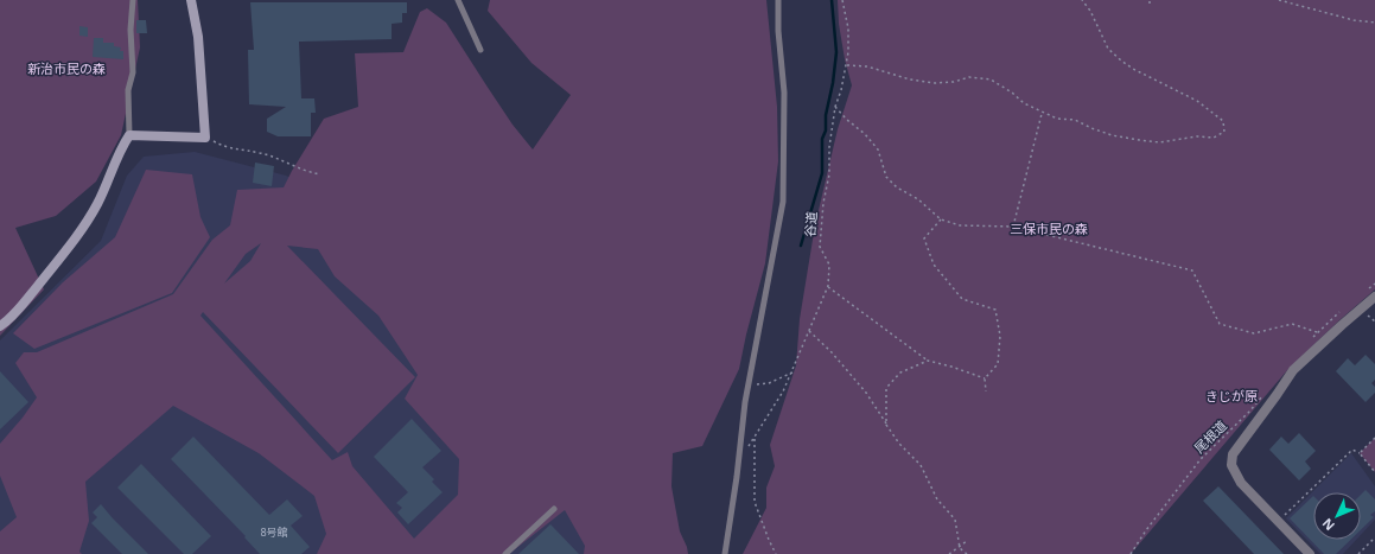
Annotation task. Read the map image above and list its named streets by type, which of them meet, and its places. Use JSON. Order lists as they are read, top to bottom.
{
  "streets": {
    "path": ["谷道", "尾根道"]
  },
  "parks": ["新治市民の森", "三保市民の森", "きじが原"],
  "house_numbers": ["8号館"],
  "north": "bottom left"
}
